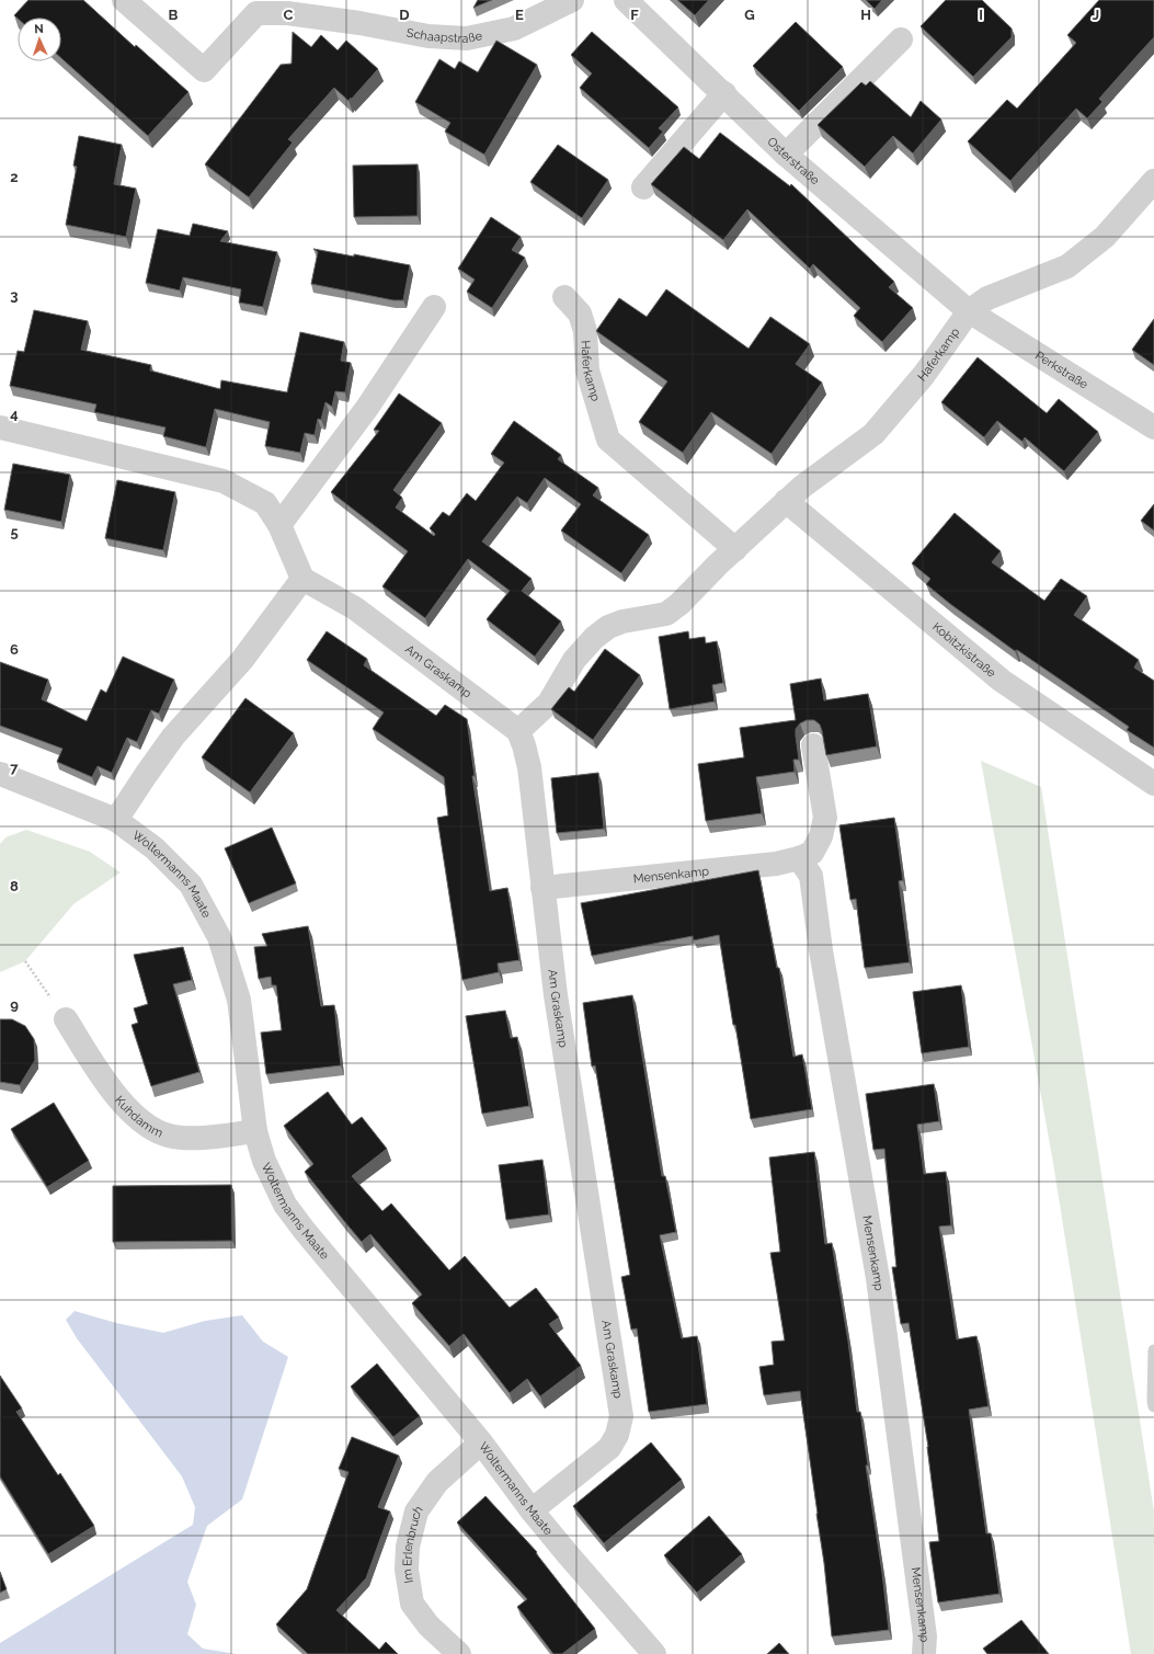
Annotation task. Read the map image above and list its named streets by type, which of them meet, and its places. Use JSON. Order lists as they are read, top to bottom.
{
  "streets": {
    "street": [
      "Schaapstraße",
      "Osterstraße",
      "Haferkamp",
      "Perkstraße",
      "Kobitzkistraße",
      "Am Graskamp",
      "Mensenkamp",
      "Woltermanns Maate",
      "Kuhdamm",
      "Im Erlenbruch"
    ]
  },
  "crossings": [
    ["Osterstraße", "Haferkamp"],
    ["Osterstraße", "Perkstraße"],
    ["Haferkamp", "Perkstraße"],
    ["Haferkamp", "Kobitzkistraße"],
    ["Haferkamp", "Am Graskamp"],
    ["Am Graskamp", "Mensenkamp"],
    ["Am Graskamp", "Woltermanns Maate"],
    ["Woltermanns Maate", "Kuhdamm"],
    ["Woltermanns Maate", "Im Erlenbruch"]
  ],
  "north": "top",
  "grid": {
    "columns": [
      "B",
      "C",
      "D",
      "E",
      "F",
      "G",
      "H",
      "I",
      "J"
    ],
    "rows": [
      "2",
      "3",
      "4",
      "5",
      "6",
      "7",
      "8",
      "9"
    ]
  }
}
